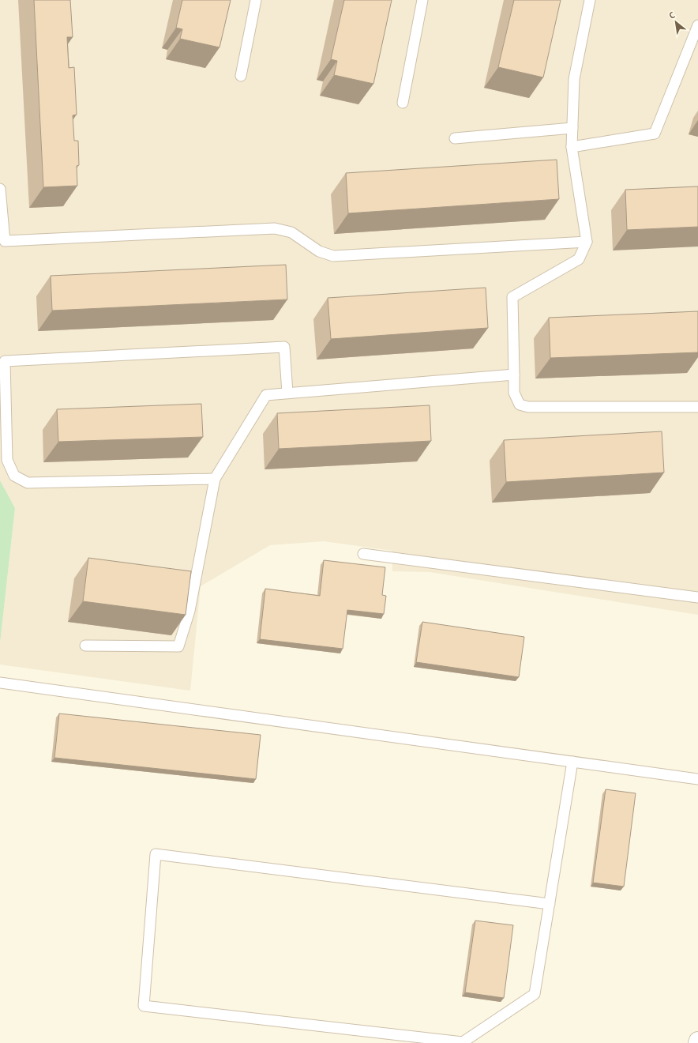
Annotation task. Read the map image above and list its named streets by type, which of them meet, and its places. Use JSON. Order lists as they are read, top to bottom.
{
  "north": "top left"
}
